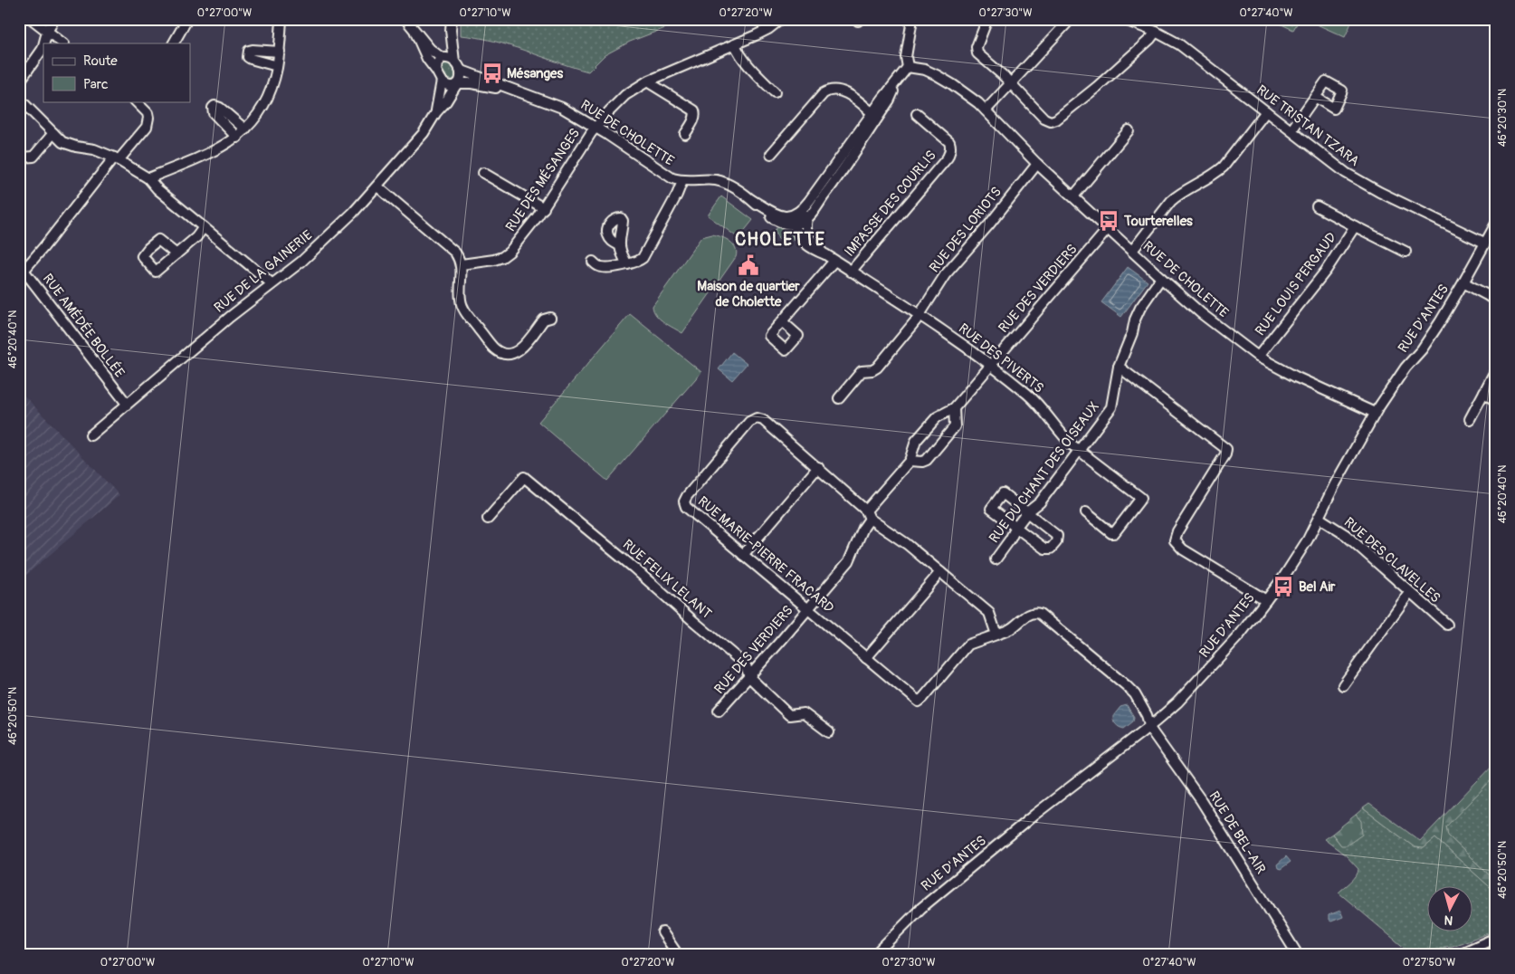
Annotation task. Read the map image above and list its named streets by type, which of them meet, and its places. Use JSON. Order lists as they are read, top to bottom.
{
  "streets": {
    "street": [
      "RUE TRISTAN TZARA",
      "RUE DE CHOLETTE",
      "RUE DES MÉSANGES",
      "IMPASSE DES COURLIS",
      "RUE DES LORIOTS",
      "RUE DE LA GAINERIE",
      "RUE LOUIS PERGAUD",
      "RUE DES VERDIERS",
      "RUE D'ANTES",
      "RUE AMÉDÉE BOLLÉE",
      "RUE DES PIVERTS",
      "RUE DU CHANT DES OISEAUX",
      "RUE MARIE-PIERRE FRACARD",
      "RUE DES CLAVELLES",
      "RUE FELIX LELANT",
      "RUE DE BEL-AIR"
    ]
  },
  "crossings": [
    ["RUE TRISTAN TZARA", "RUE D'ANTES"],
    ["RUE DE CHOLETTE", "RUE DES MÉSANGES"],
    ["RUE DE CHOLETTE", "RUE DES LORIOTS"],
    ["RUE DE CHOLETTE", "RUE DE LA GAINERIE"],
    ["RUE DE CHOLETTE", "RUE LOUIS PERGAUD"],
    ["RUE DE CHOLETTE", "RUE DES VERDIERS"],
    ["RUE DE CHOLETTE", "RUE D'ANTES"],
    ["RUE DE CHOLETTE", "RUE DES PIVERTS"],
    ["RUE DE CHOLETTE", "RUE DU CHANT DES OISEAUX"],
    ["IMPASSE DES COURLIS", "RUE DES PIVERTS"],
    ["RUE DES LORIOTS", "RUE DES PIVERTS"],
    ["RUE DE LA GAINERIE", "RUE AMÉDÉE BOLLÉE"],
    ["RUE DES VERDIERS", "RUE DES PIVERTS"],
    ["RUE DES VERDIERS", "RUE MARIE-PIERRE FRACARD"],
    ["RUE DES VERDIERS", "RUE FELIX LELANT"],
    ["RUE D'ANTES", "RUE DES CLAVELLES"],
    ["RUE D'ANTES", "RUE DE BEL-AIR"],
    ["RUE DES PIVERTS", "RUE DU CHANT DES OISEAUX"],
    ["RUE MARIE-PIERRE FRACARD", "RUE DE BEL-AIR"]
  ],
  "districts": ["CHOLETTE"],
  "places": {
    "bus stop": ["Mésanges", "Tourterelles", "Bel Air"],
    "public building": ["Maison de quartier de Cholette"]
  },
  "legend": ["Route", "Parc"],
  "north": "bottom",
  "coordinates": [
    "0°27'00\"W",
    "0°27'10\"W",
    "0°27'20\"W",
    "0°27'30\"W",
    "0°27'40\"W",
    "46°20'30\"N",
    "46°20'40\"N",
    "46°20'50\"N",
    "0°27'50\"W"
  ]
}
